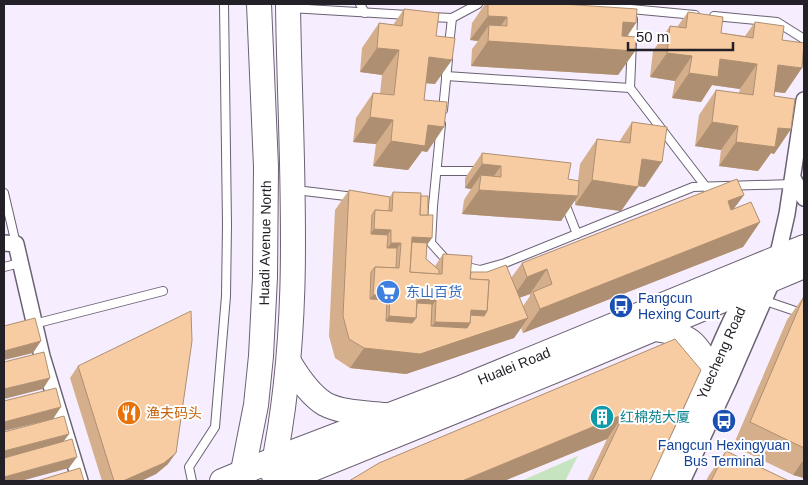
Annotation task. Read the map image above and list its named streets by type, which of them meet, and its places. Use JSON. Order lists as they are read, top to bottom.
{
  "streets": {
    "main road": ["Huadi Avenue North", "Hualei Road"],
    "street": ["Yuecheng Road"]
  },
  "crossings": [
    ["Huadi Avenue North", "Hualei Road"],
    ["Yuecheng Road", "Hualei Road"]
  ],
  "places": {
    "supermarket": ["东山百货"],
    "bus stop": ["Fangcun Hexing Court", "Fangcun Hexingyuan Bus Terminal"],
    "restaurant": ["渔夫码头"],
    "building": ["红棉苑大厦"]
  },
  "scale_bar": "50 m"
}
